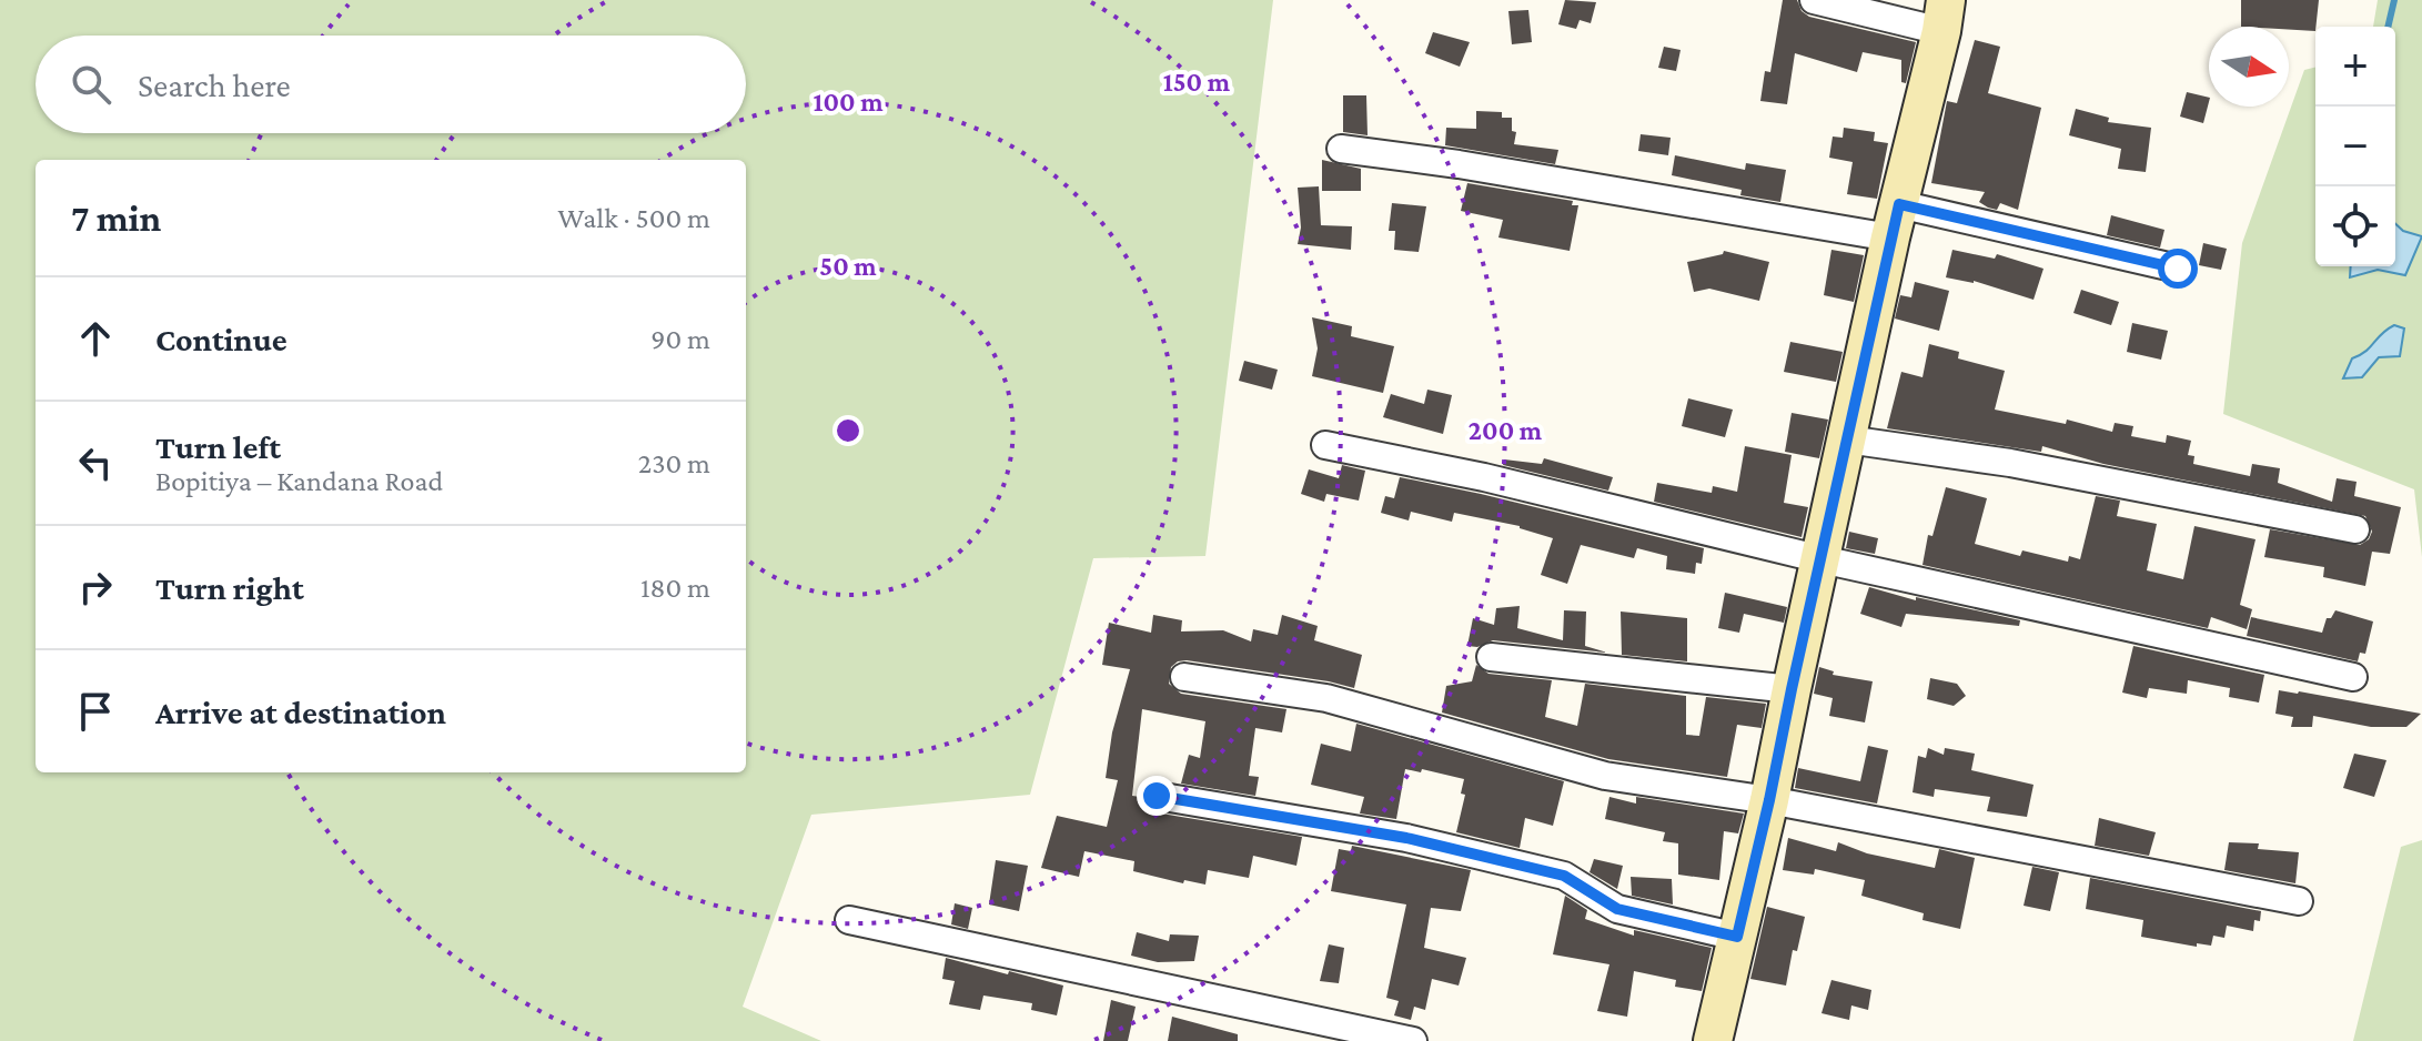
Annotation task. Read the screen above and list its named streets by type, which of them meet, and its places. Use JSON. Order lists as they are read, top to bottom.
{
  "north": "right",
  "page": {
    "map_buttons": ["+", "−"],
    "search": "Search here",
    "heading": ["7 min", "Walk · 500 m"],
    "list": [
      ["Continue", "90 m"],
      ["Turn left", "Bopitiya – Kandana Road", "230 m"],
      ["Turn right", "180 m"],
      "Arrive at destination"
    ]
  },
  "rings": [
    "150 m",
    "100 m",
    "50 m",
    "200 m"
  ]
}
